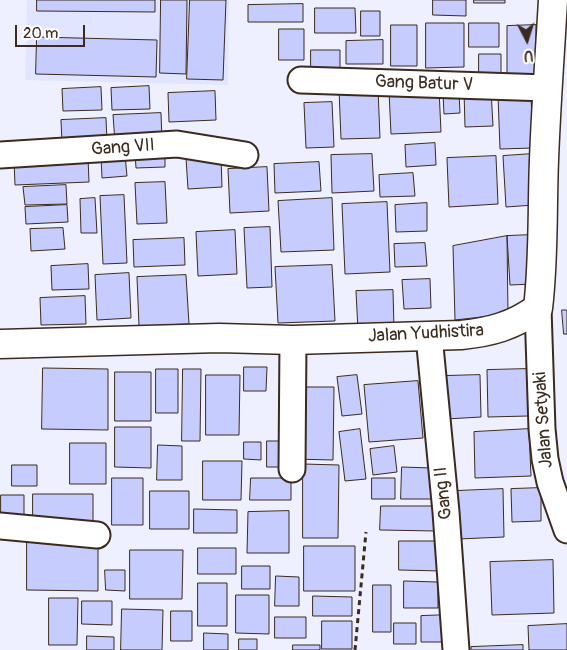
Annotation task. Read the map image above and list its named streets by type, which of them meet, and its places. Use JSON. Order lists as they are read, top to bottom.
{
  "streets": {
    "street": [
      "Gang Batur V",
      "Gang VII",
      "Jalan Yudhistira",
      "Jalan Setyaki",
      "Gang II"
    ]
  },
  "crossings": [
    ["Jalan Yudhistira", "Jalan Setyaki"],
    ["Jalan Yudhistira", "Gang II"]
  ],
  "scale_bar": "20 m",
  "north": "bottom"
}
